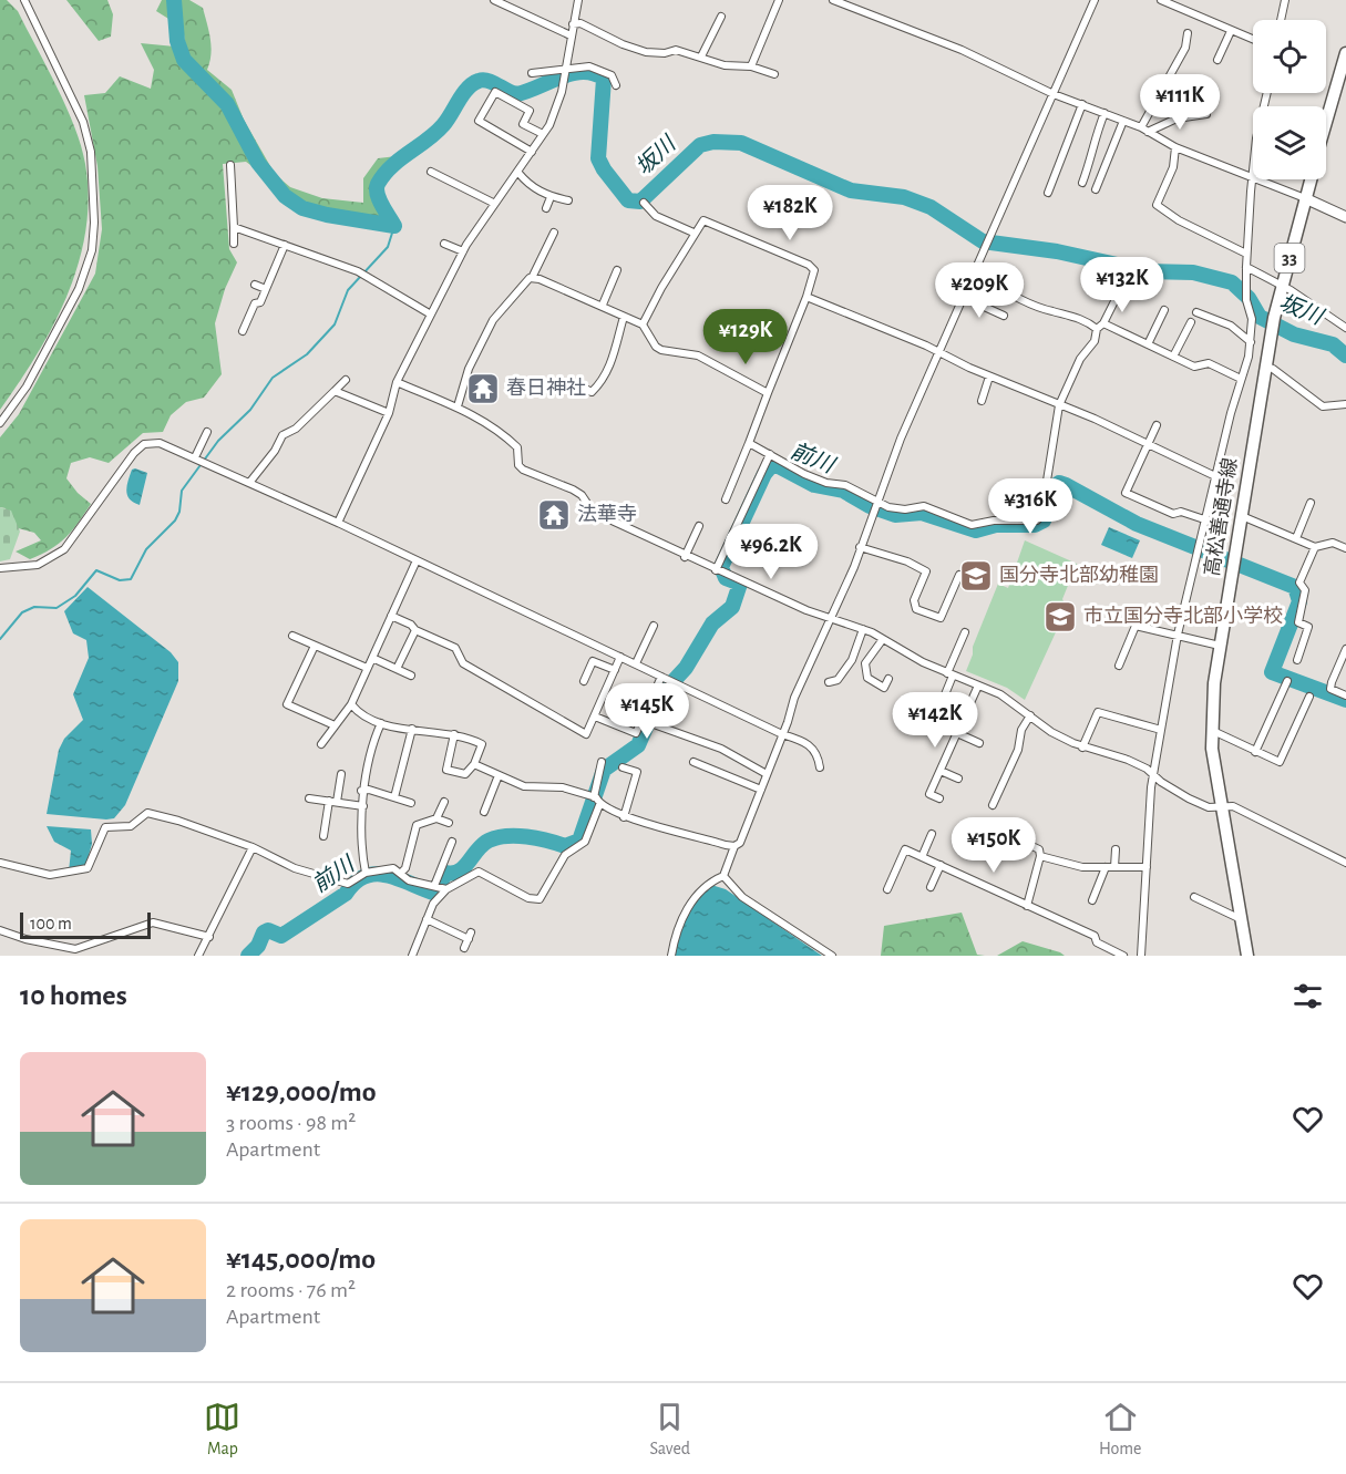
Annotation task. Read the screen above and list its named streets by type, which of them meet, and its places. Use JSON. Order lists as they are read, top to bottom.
{
  "streets": {
    "main road": ["33", "高松善通寺線"]
  },
  "water": ["坂川", "前川"],
  "places": {
    "temple": ["春日神社", "法華寺"],
    "school or university": ["国分寺北部幼稚園", "市立国分寺北部小学校"]
  },
  "scale_bar": "100 m",
  "page": {
    "price": [
      "¥111K",
      "¥182K",
      "¥132K",
      "¥209K",
      "¥129K",
      "¥316K",
      "¥96.2K",
      "¥145K",
      "¥142K",
      "¥150K"
    ],
    "scale": "100 m",
    "heading": "10 homes",
    "list": [
      {
        "name": "¥129,000/mo",
        "note": "3 rooms · 98 m² · Apartment"
      },
      {
        "name": "¥145,000/mo",
        "note": "2 rooms · 76 m² · Apartment"
      }
    ],
    "tabs": ["Map", "Saved", "Home"]
  }
}
